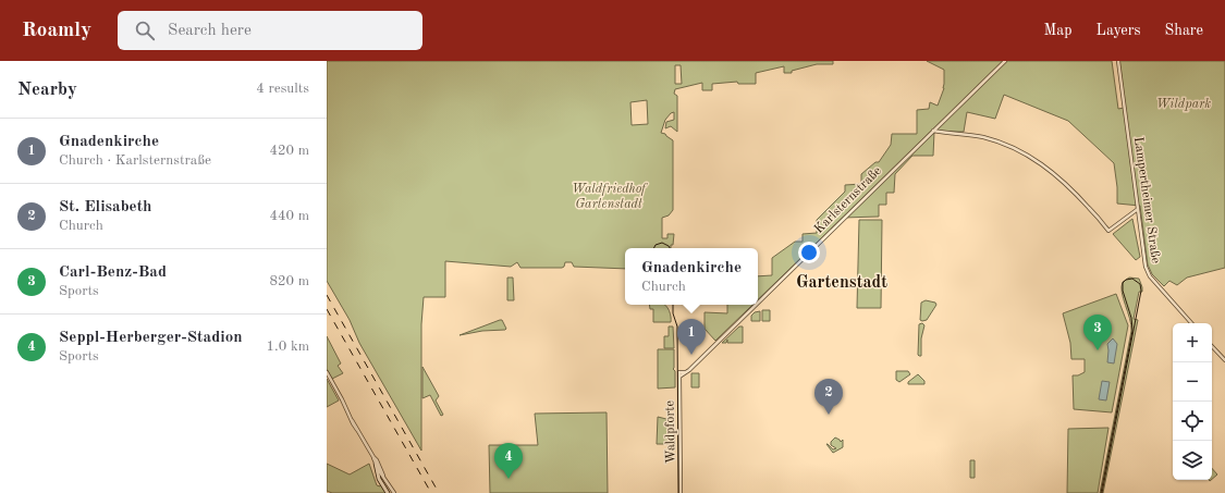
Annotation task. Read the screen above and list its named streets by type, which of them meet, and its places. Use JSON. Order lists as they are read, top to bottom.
{
  "streets": {
    "street": ["Karlsternstraße", "Lampertheimer Straße", "Waldpforte"]
  },
  "crossings": [
    ["Karlsternstraße", "Waldpforte"]
  ],
  "districts": ["Gartenstadt"],
  "parks": ["Wildpark", "Waldfriedhof Gartenstadt"],
  "page": {
    "header": "Roamly",
    "search": "Search here",
    "nav": ["Map", "Layers", "Share"],
    "heading": ["Nearby", "4 results"],
    "list": [
      {
        "mark": "1",
        "name": "Gnadenkirche",
        "note": "Church · Karlsternstraße",
        "value": "420 m"
      },
      {
        "mark": "2",
        "name": "St. Elisabeth",
        "note": "Church",
        "value": "440 m"
      },
      {
        "mark": "3",
        "name": "Carl-Benz-Bad",
        "note": "Sports",
        "value": "820 m"
      },
      {
        "mark": "4",
        "name": "Seppl-Herberger-Stadion",
        "note": "Sports",
        "value": "1.0 km"
      }
    ],
    "popup": ["Gnadenkirche", "Church"],
    "pins": [
      "3",
      "1",
      "2",
      "4"
    ],
    "map_buttons": ["+", "−"]
  }
}
